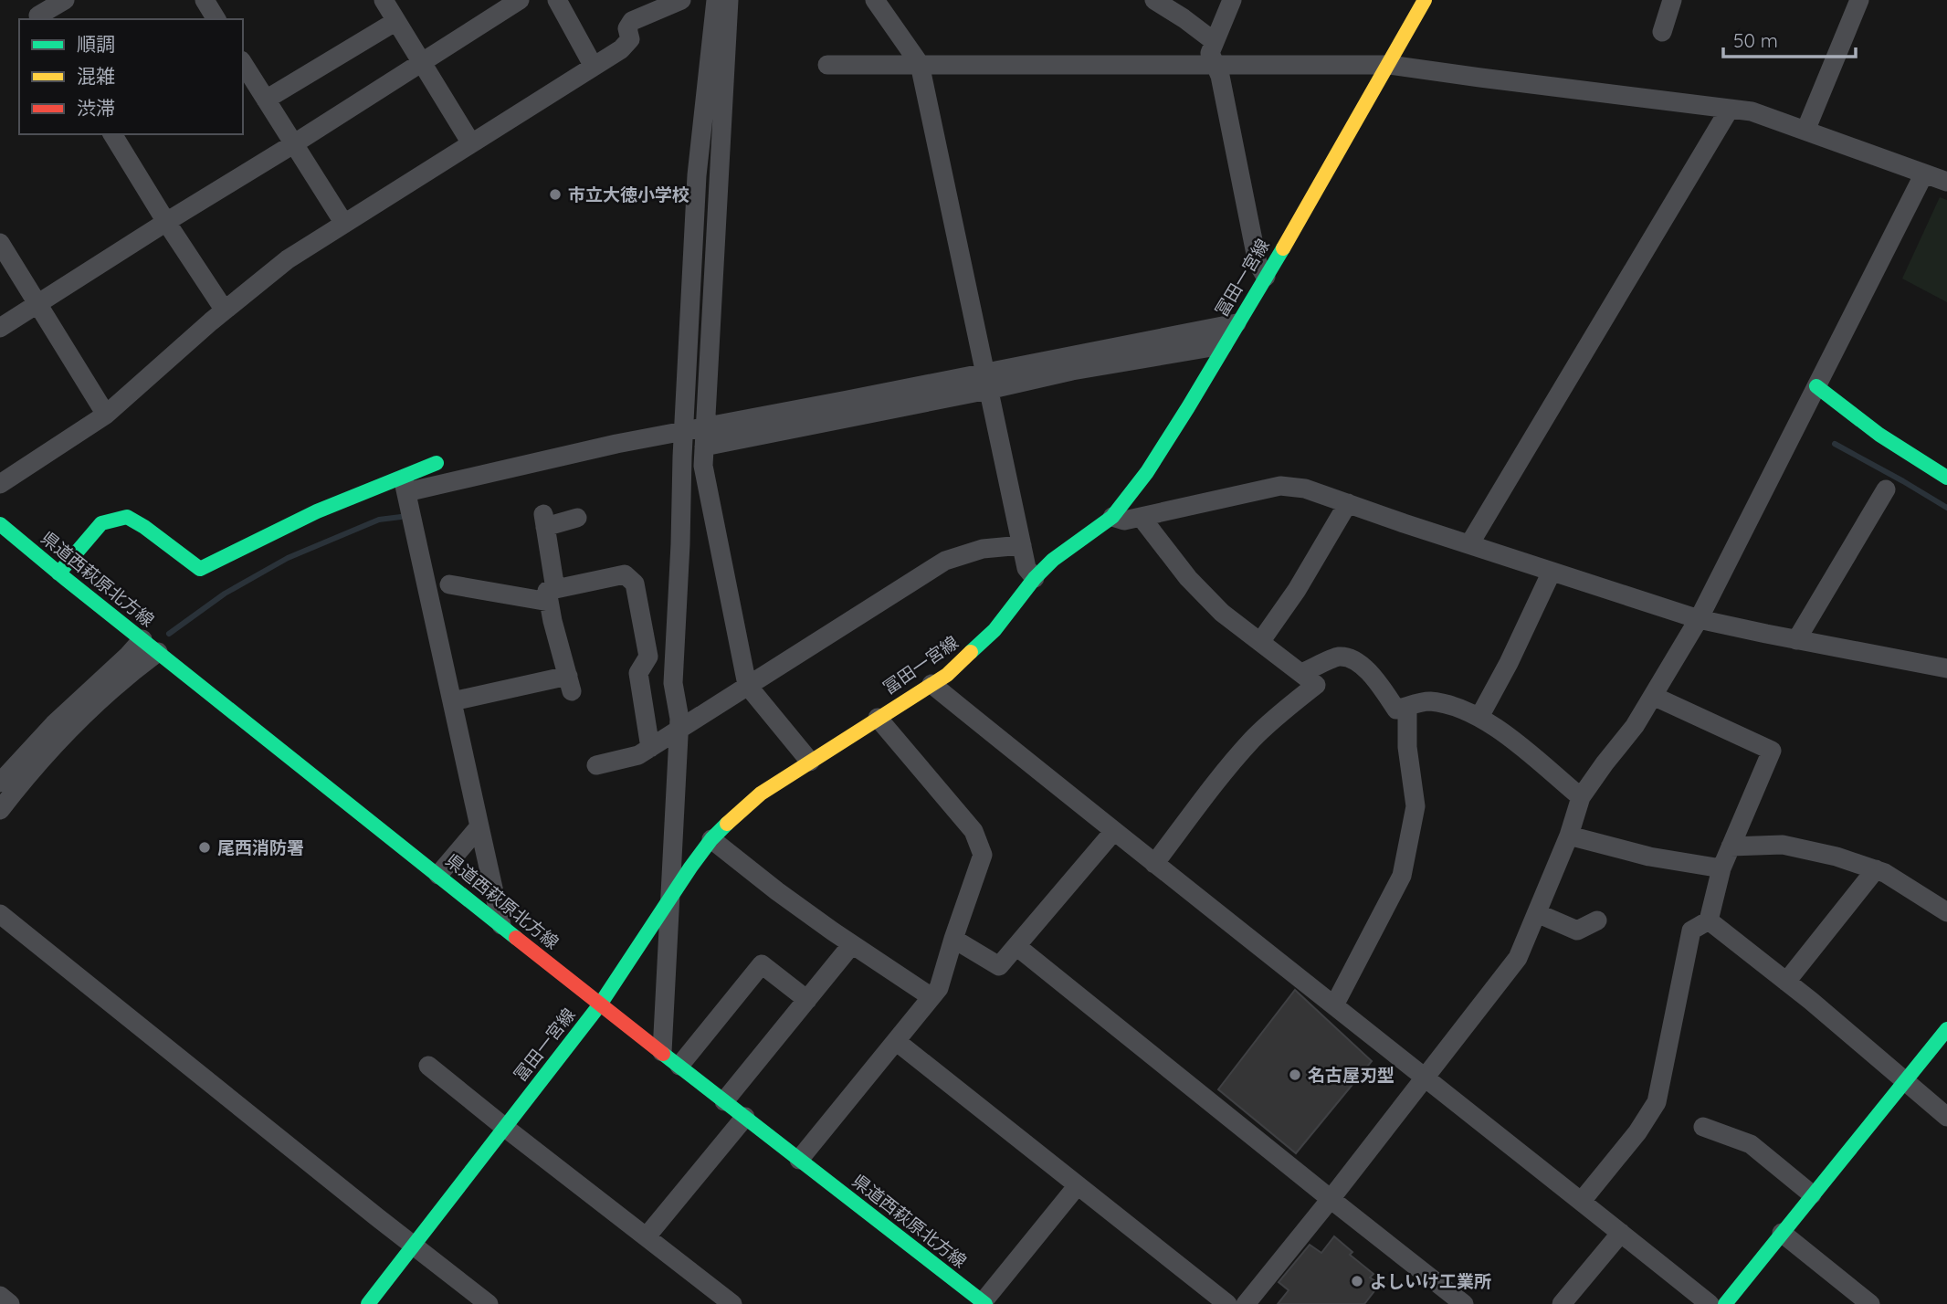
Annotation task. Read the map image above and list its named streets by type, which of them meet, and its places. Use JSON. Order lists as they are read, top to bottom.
{
  "streets": {
    "main road": ["冨田一宮線", "県道西萩原北方線"]
  },
  "crossings": [
    ["冨田一宮線", "県道西萩原北方線"]
  ],
  "places": [
    "市立大徳小学校",
    "尾西消防署",
    "名古屋刃型",
    "よしいけ工業所"
  ],
  "legend": ["順調", "混雑", "渋滞"],
  "scale_bar": "50 m"
}
